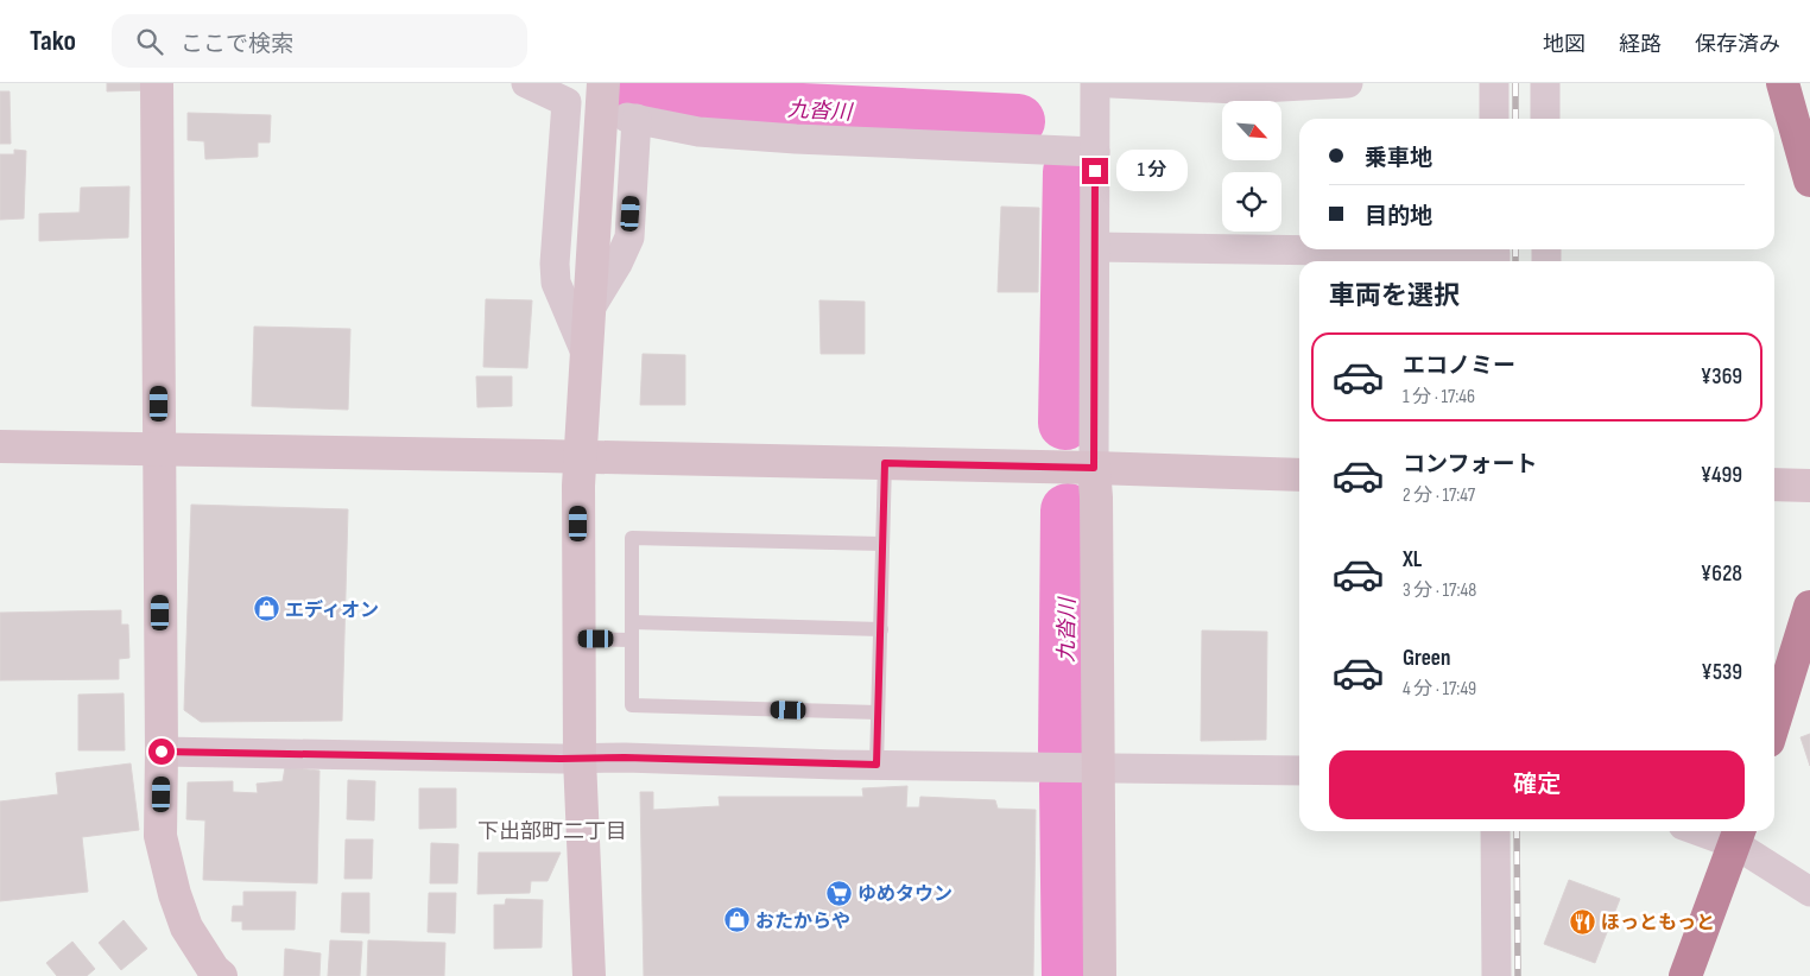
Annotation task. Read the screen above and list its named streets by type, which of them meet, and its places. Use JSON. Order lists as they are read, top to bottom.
{
  "districts": ["下出部町二丁目"],
  "water": ["九沓川"],
  "places": {
    "shop": ["エディオン", "おたからや"],
    "supermarket": ["ゆめタウン"],
    "restaurant": ["ほっともっと"]
  },
  "north": "bottom right",
  "page": {
    "header": "Tako",
    "search": "ここで検索",
    "nav": ["地図", "経路", "保存済み"],
    "banner": ["乗車地", "目的地"],
    "bubble": "1 分",
    "heading": "車両を選択",
    "list": [
      {
        "name": "エコノミー",
        "note": "1 分 · 17:46",
        "value": "¥369"
      },
      {
        "name": "コンフォート",
        "note": "2 分 · 17:47",
        "value": "¥499"
      },
      {
        "name": "XL",
        "note": "3 分 · 17:48",
        "value": "¥628"
      },
      {
        "name": "Green",
        "note": "4 分 · 17:49",
        "value": "¥539"
      }
    ],
    "buttons": "確定"
  }
}
